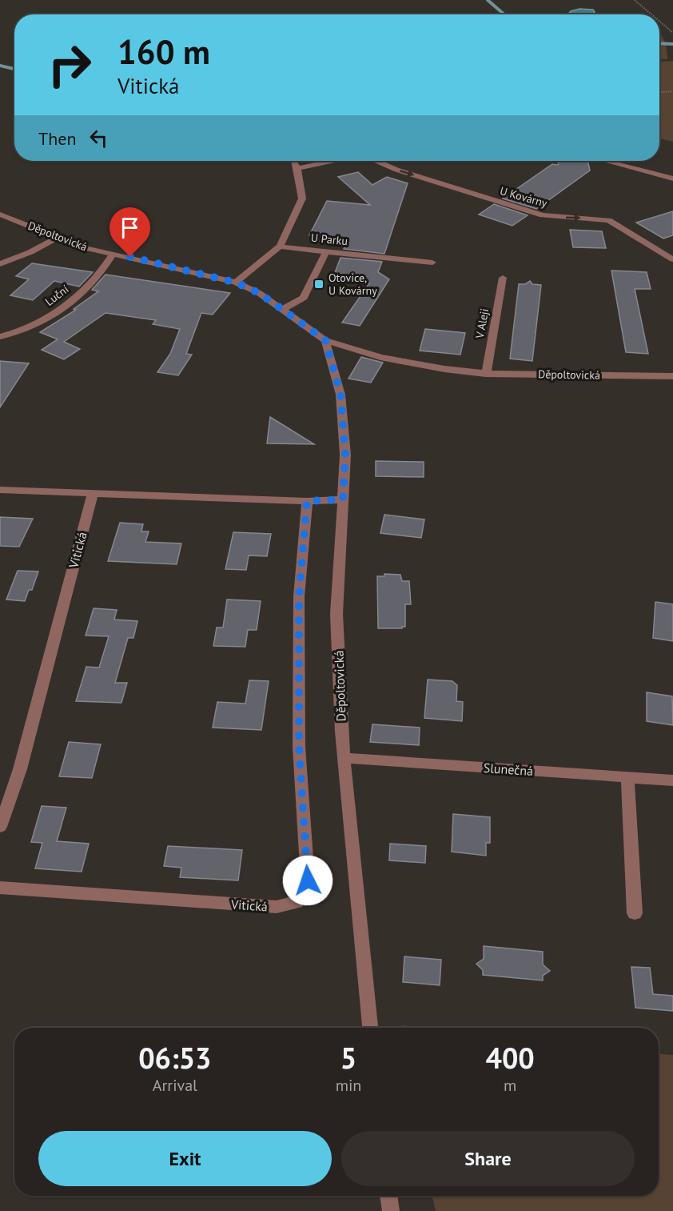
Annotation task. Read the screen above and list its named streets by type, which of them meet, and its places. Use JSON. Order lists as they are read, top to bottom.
{
  "streets": {
    "street": [
      "U Kovárny",
      "Děpoltovická",
      "U Parku",
      "Luční",
      "V Aleji",
      "Vitická",
      "Slunečná"
    ]
  },
  "crossings": [
    ["Děpoltovická", "Luční"],
    ["Děpoltovická", "V Aleji"],
    ["Děpoltovická", "Slunečná"]
  ],
  "one_way": ["U Kovárny"],
  "places": {
    "transit": ["Otovice, U Kovárny"]
  },
  "page": {
    "turn": ["160 m", "Vitická"],
    "then": "Then",
    "eta": [
      "06:53",
      "Arrival",
      "5",
      "min",
      "400",
      "m"
    ],
    "buttons": ["Exit", "Share"]
  }
}
